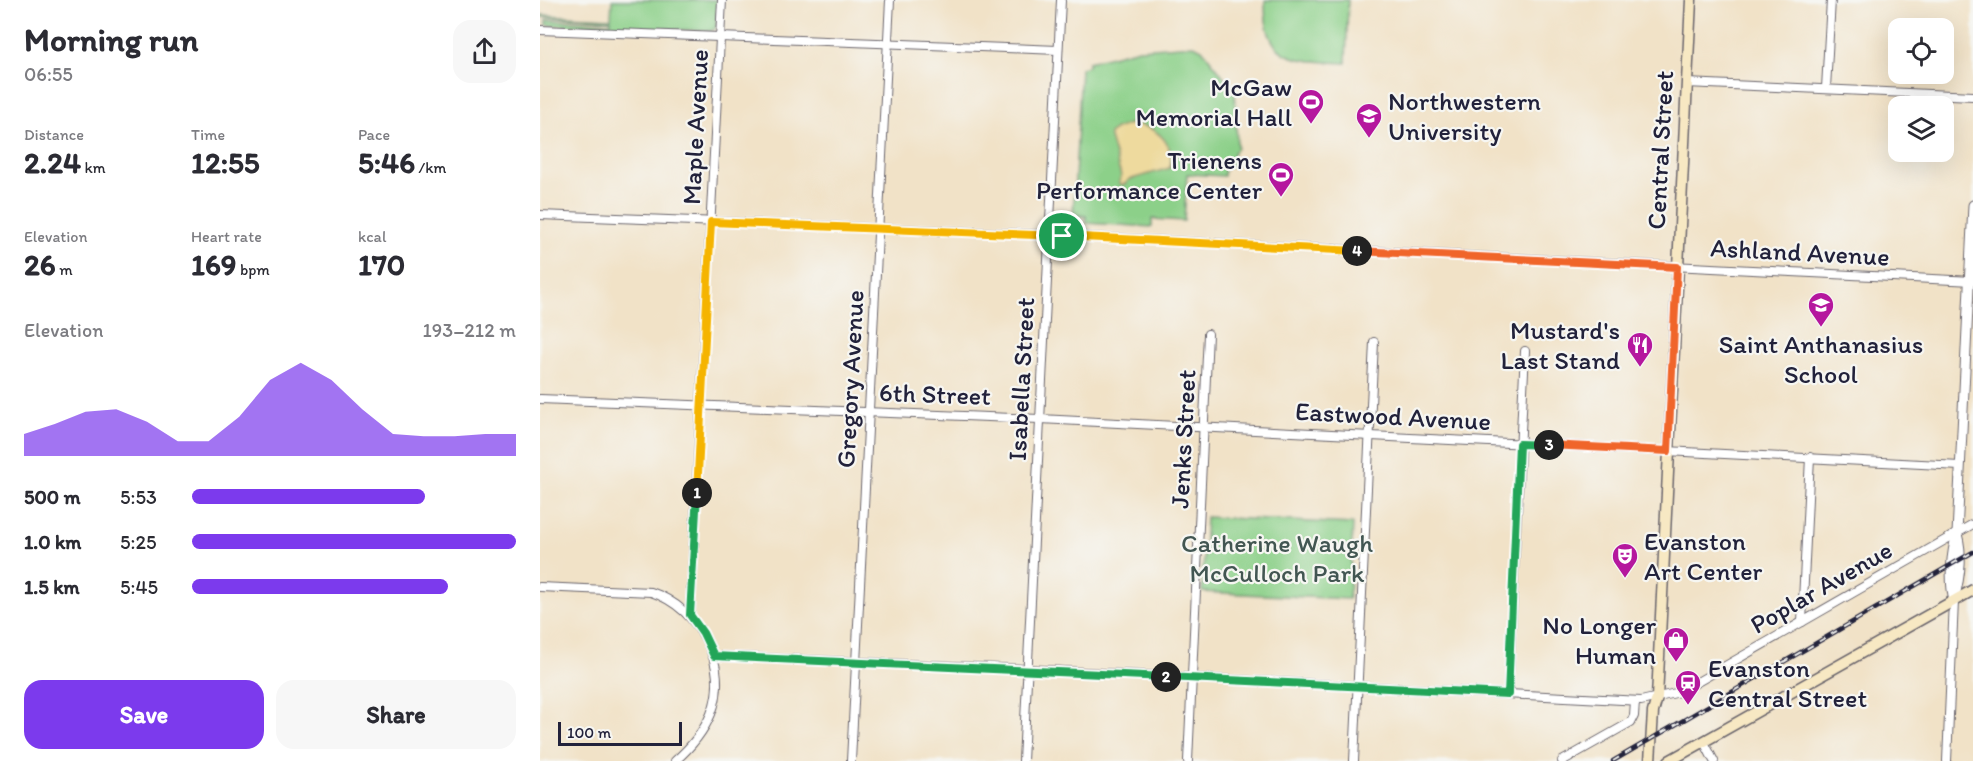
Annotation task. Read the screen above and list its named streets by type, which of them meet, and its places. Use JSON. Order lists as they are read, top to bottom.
{
  "streets": {
    "main road": ["Central Street"],
    "street": [
      "Maple Avenue",
      "Ashland Avenue",
      "Gregory Avenue",
      "Isabella Street",
      "6th Street",
      "Eastwood Avenue",
      "Jenks Street",
      "Poplar Avenue"
    ]
  },
  "crossings": [
    ["Maple Avenue", "Ashland Avenue"],
    ["Maple Avenue", "6th Street"],
    ["Central Street", "Ashland Avenue"],
    ["Central Street", "Eastwood Avenue"],
    ["Central Street", "Poplar Avenue"],
    ["Ashland Avenue", "Gregory Avenue"],
    ["Ashland Avenue", "Isabella Street"],
    ["Gregory Avenue", "6th Street"],
    ["Gregory Avenue", "Poplar Avenue"],
    ["Isabella Street", "6th Street"],
    ["Isabella Street", "Eastwood Avenue"],
    ["Isabella Street", "Poplar Avenue"],
    ["6th Street", "Eastwood Avenue"],
    ["Eastwood Avenue", "Jenks Street"],
    ["Jenks Street", "Poplar Avenue"]
  ],
  "parks": ["Catherine Waugh McCulloch Park"],
  "places": {
    "sports": ["McGaw Memorial Hall", "Trienens Performance Center"],
    "school or university": ["Northwestern University", "Saint Anthanasius School"],
    "restaurant": ["Mustard's Last Stand"],
    "theatre": ["Evanston Art Center"],
    "shop": ["No Longer Human"],
    "station": ["Evanston Central Street"]
  },
  "scale_bar": "100 m",
  "page": {
    "heading": ["Morning run", "06:55"],
    "stats": [
      ["Distance", "2.24 km"],
      ["Time", "12:55"],
      ["Pace", "5:46 /km"],
      ["Elevation", "26 m"],
      ["Heart rate", "169 bpm"],
      ["kcal", "170"]
    ],
    "pins": [
      "4",
      "3",
      "1",
      "2"
    ],
    "chart": ["Elevation", "193–212 m"],
    "list": [
      {
        "name": "500 m",
        "note": "5:53"
      },
      {
        "name": "1.0 km",
        "note": "5:25"
      },
      {
        "name": "1.5 km",
        "note": "5:45"
      }
    ],
    "buttons": ["Save", "Share"],
    "scale": "100 m"
  }
}
